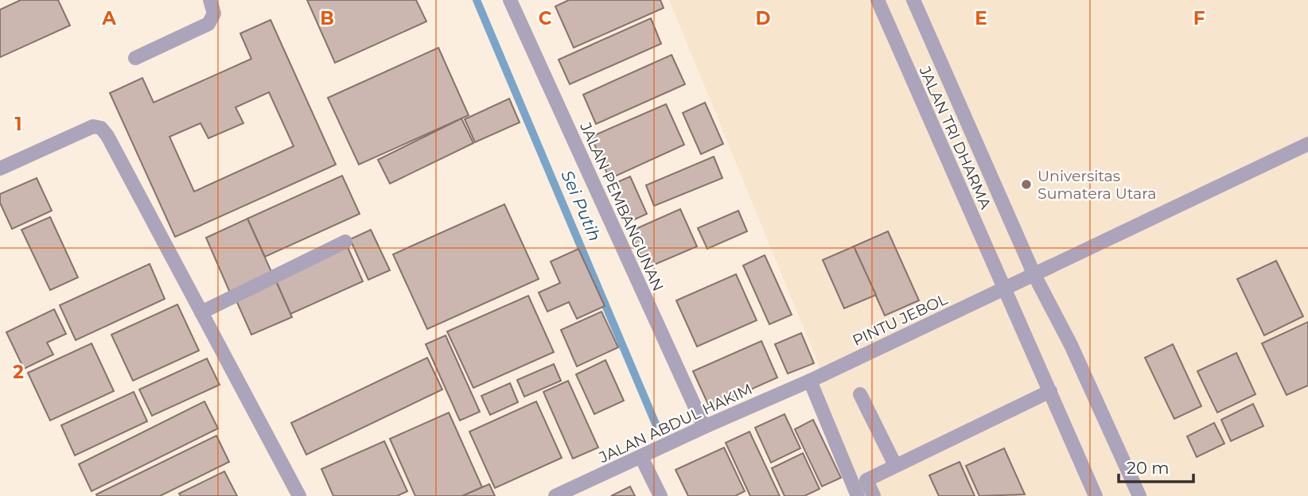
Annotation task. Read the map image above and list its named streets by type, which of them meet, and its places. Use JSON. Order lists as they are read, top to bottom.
{
  "streets": {
    "street": [
      "JALAN TRI DHARMA",
      "JALAN PEMBANGUNAN",
      "PINTU JEBOL",
      "JALAN ABDUL HAKIM"
    ]
  },
  "crossings": [
    ["JALAN TRI DHARMA", "PINTU JEBOL"],
    ["JALAN PEMBANGUNAN", "JALAN ABDUL HAKIM"],
    ["PINTU JEBOL", "JALAN ABDUL HAKIM"]
  ],
  "water": ["Sei Putih"],
  "places": ["Universitas Sumatera Utara"],
  "scale_bar": "20 m",
  "grid": {
    "columns": [
      "A",
      "B",
      "C",
      "D",
      "E",
      "F"
    ],
    "rows": ["1", "2"]
  }
}
